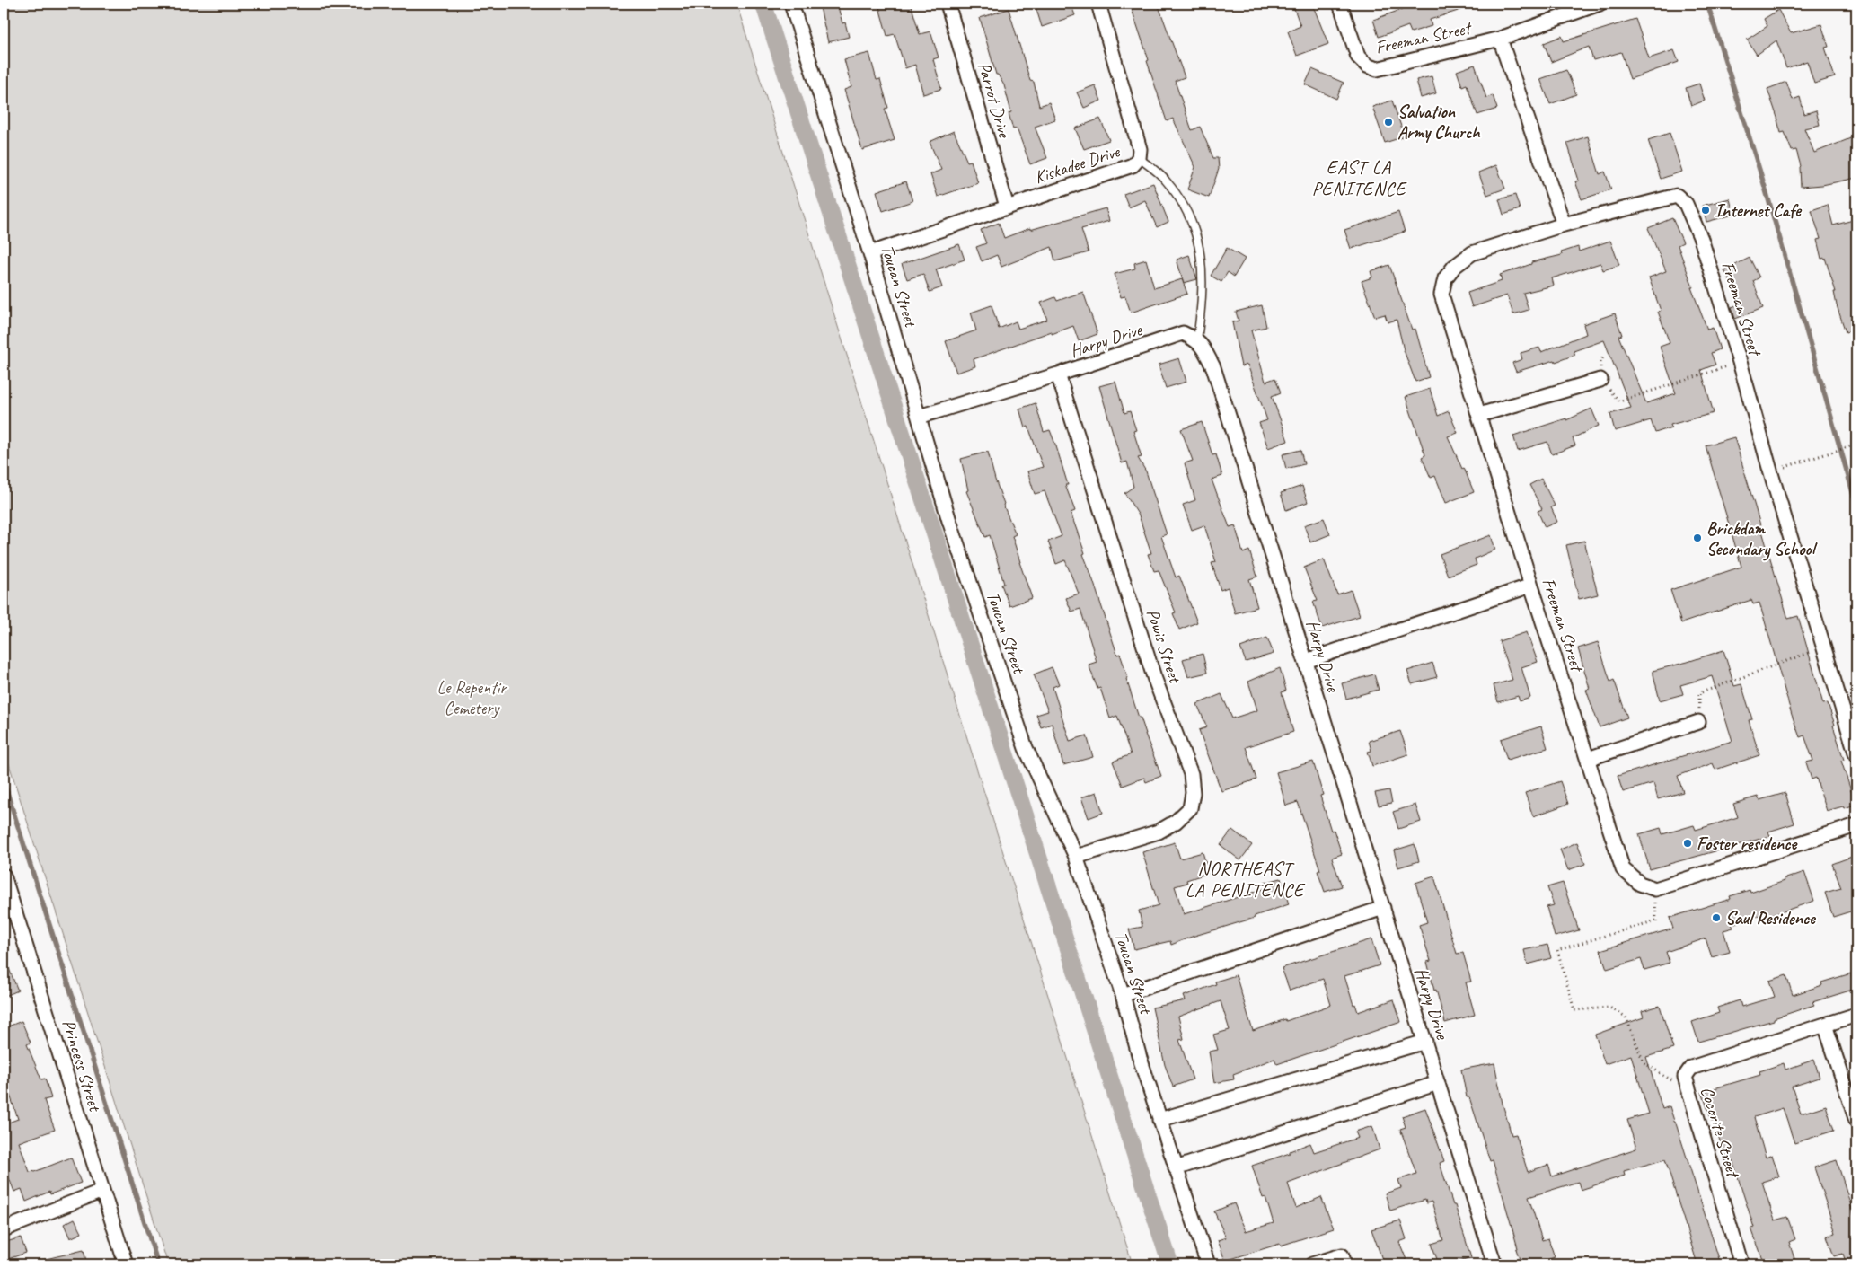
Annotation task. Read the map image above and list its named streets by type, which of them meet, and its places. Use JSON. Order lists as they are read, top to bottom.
{
  "streets": {
    "street": [
      "Freeman Street",
      "Parrot Drive",
      "Kiskadee Drive",
      "Toucan Street",
      "Harpy Drive",
      "Powis Street",
      "Princess Street",
      "Cocorite Street"
    ]
  },
  "crossings": [
    ["Parrot Drive", "Kiskadee Drive"],
    ["Kiskadee Drive", "Toucan Street"],
    ["Toucan Street", "Harpy Drive"],
    ["Toucan Street", "Powis Street"],
    ["Harpy Drive", "Powis Street"]
  ],
  "districts": ["EAST LA PENITENCE", "NORTHEAST LA PENITENCE"],
  "parks": ["Le Repentir Cemetery"],
  "places": [
    "Salvation Army Church",
    "Internet Cafe",
    "Brickdam Secondary School",
    "Foster residence",
    "Saul Residence"
  ]
}
